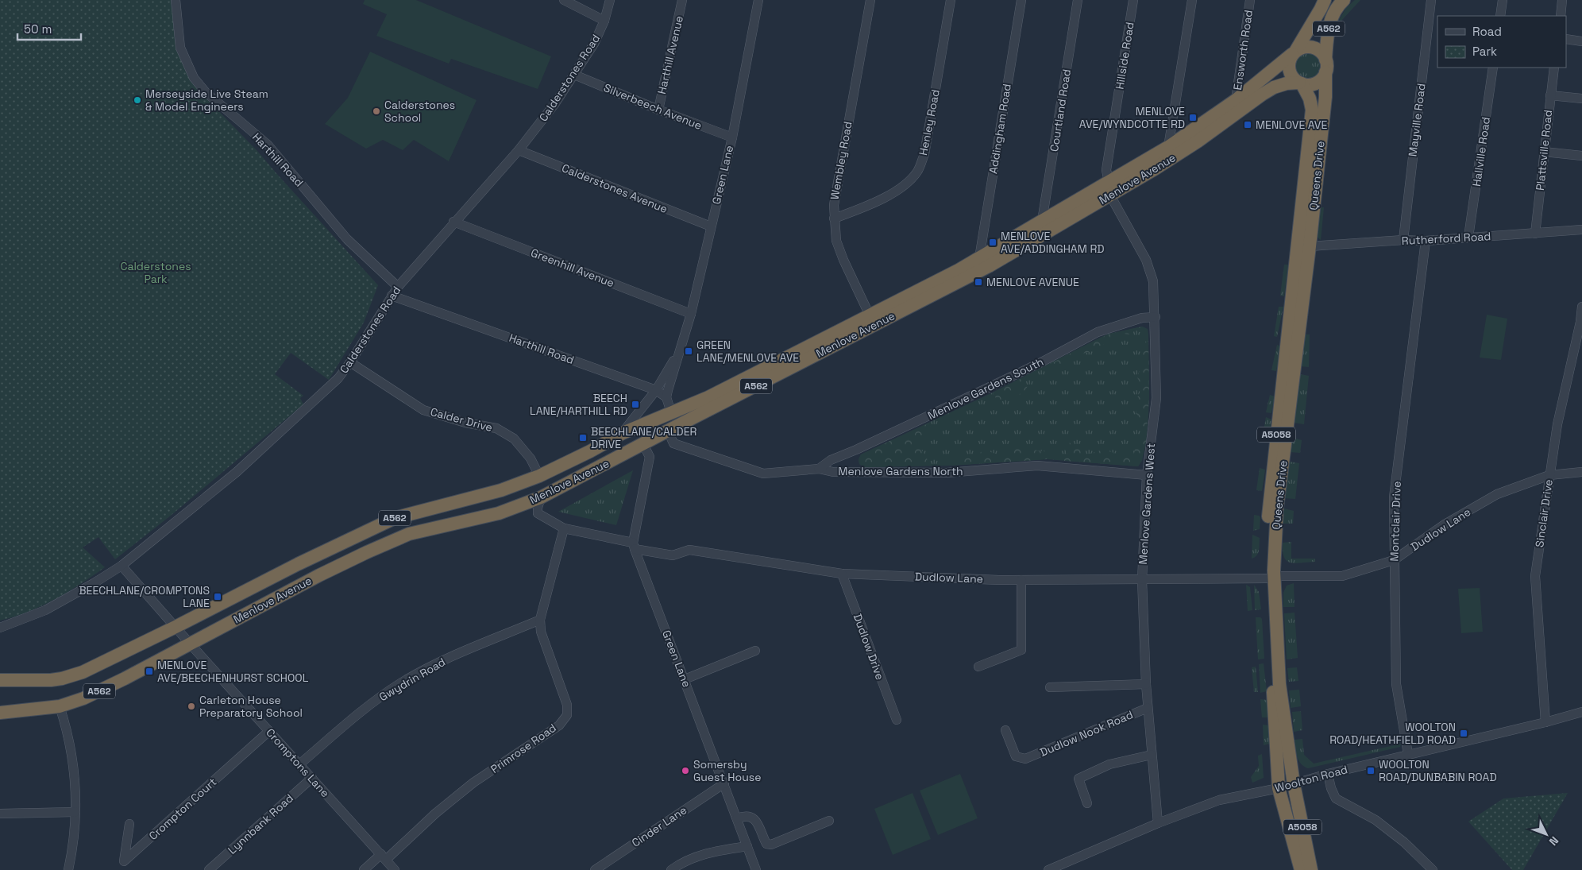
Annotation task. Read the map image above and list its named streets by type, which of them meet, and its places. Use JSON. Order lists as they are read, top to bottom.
{
  "streets": {
    "highway": [
      "A562",
      "Queens Drive",
      "Menlove Avenue",
      "A5058"
    ],
    "street": [
      "Ensworth Road",
      "Harthill Avenue",
      "Hillside Road",
      "Calderstones Road",
      "Silverbeech Avenue",
      "Courtland Road",
      "Mayville Road",
      "Henley Road",
      "Addingham Road",
      "Plattsville Road",
      "Hallville Road",
      "Harthill Road",
      "Wembley Road",
      "Green Lane",
      "Calderstones Avenue",
      "Rutherford Road",
      "Greenhill Avenue",
      "Menlove Gardens South",
      "Calder Drive",
      "Menlove Gardens North",
      "Menlove Gardens West",
      "Sinclair Drive",
      "Montclair Drive",
      "Dudlow Lane",
      "Dudlow Drive",
      "Gwydrin Road",
      "Dudlow Nook Road",
      "Primrose Road",
      "Cromptons Lane",
      "Woolton Road",
      "Crompton Court",
      "Lynnbank Road",
      "Cinder Lane"
    ]
  },
  "crossings": [
    ["A562", "Queens Drive"],
    ["A562", "Menlove Avenue"],
    ["Ensworth Road", "Menlove Avenue"],
    ["Harthill Avenue", "Silverbeech Avenue"],
    ["Hillside Road", "Menlove Avenue"],
    ["Calderstones Road", "Silverbeech Avenue"],
    ["Calderstones Road", "Harthill Road"],
    ["Calderstones Road", "Calderstones Avenue"],
    ["Calderstones Road", "Greenhill Avenue"],
    ["Calderstones Road", "Calder Drive"],
    ["Calderstones Road", "Cromptons Lane"],
    ["Silverbeech Avenue", "Green Lane"],
    ["Courtland Road", "Menlove Avenue"],
    ["Mayville Road", "Rutherford Road"],
    ["Henley Road", "Wembley Road"],
    ["Addingham Road", "Menlove Avenue"],
    ["Plattsville Road", "Rutherford Road"],
    ["Hallville Road", "Rutherford Road"],
    ["Harthill Road", "Green Lane"],
    ["Wembley Road", "Menlove Avenue"],
    ["Green Lane", "Menlove Avenue"],
    ["Green Lane", "Calderstones Avenue"],
    ["Green Lane", "Greenhill Avenue"],
    ["Green Lane", "Dudlow Lane"],
    ["Green Lane", "Cinder Lane"],
    ["Queens Drive", "Menlove Avenue"],
    ["Queens Drive", "Rutherford Road"],
    ["Queens Drive", "Dudlow Lane"],
    ["Queens Drive", "Woolton Road"],
    ["Menlove Avenue", "Calder Drive"],
    ["Menlove Avenue", "Menlove Gardens North"],
    ["Menlove Avenue", "Menlove Gardens West"],
    ["Menlove Avenue", "Dudlow Lane"],
    ["Menlove Avenue", "Cromptons Lane"],
    ["Rutherford Road", "Montclair Drive"],
    ["Menlove Gardens South", "Menlove Gardens North"],
    ["Menlove Gardens South", "Menlove Gardens West"],
    ["Menlove Gardens North", "Menlove Gardens West"],
    ["Menlove Gardens West", "Dudlow Lane"],
    ["Menlove Gardens West", "Dudlow Nook Road"],
    ["Menlove Gardens West", "Woolton Road"],
    ["Sinclair Drive", "Dudlow Lane"],
    ["Sinclair Drive", "Woolton Road"],
    ["Montclair Drive", "Dudlow Lane"],
    ["Montclair Drive", "Woolton Road"],
    ["Dudlow Lane", "Dudlow Drive"],
    ["Dudlow Lane", "Primrose Road"],
    ["Gwydrin Road", "Primrose Road"],
    ["Gwydrin Road", "Cromptons Lane"],
    ["Primrose Road", "Cromptons Lane"],
    ["Cromptons Lane", "Crompton Court"],
    ["Cromptons Lane", "Lynnbank Road"]
  ],
  "parks": ["Calderstones Park"],
  "places": {
    "other": [
      "Merseyside Live Steam & Model Engineers",
      "Calderstones School",
      "Carleton House Preparatory School",
      "Somersby Guest House"
    ],
    "transit": [
      "MENLOVE AVE/WYNDCOTTE RD",
      "MENLOVE AVE",
      "MENLOVE AVE/ADDINGHAM RD",
      "MENLOVE AVENUE",
      "GREEN LANE/MENLOVE AVE",
      "BEECH LANE/HARTHILL RD",
      "BEECHLANE/CALDER DRIVE",
      "BEECHLANE/CROMPTONS LANE",
      "MENLOVE AVE/BEECHENHURST SCHOOL",
      "WOOLTON ROAD/HEATHFIELD ROAD",
      "WOOLTON ROAD/DUNBABIN ROAD"
    ]
  },
  "legend": ["Road", "Park"],
  "scale_bar": "50 m",
  "north": "bottom right"
}
